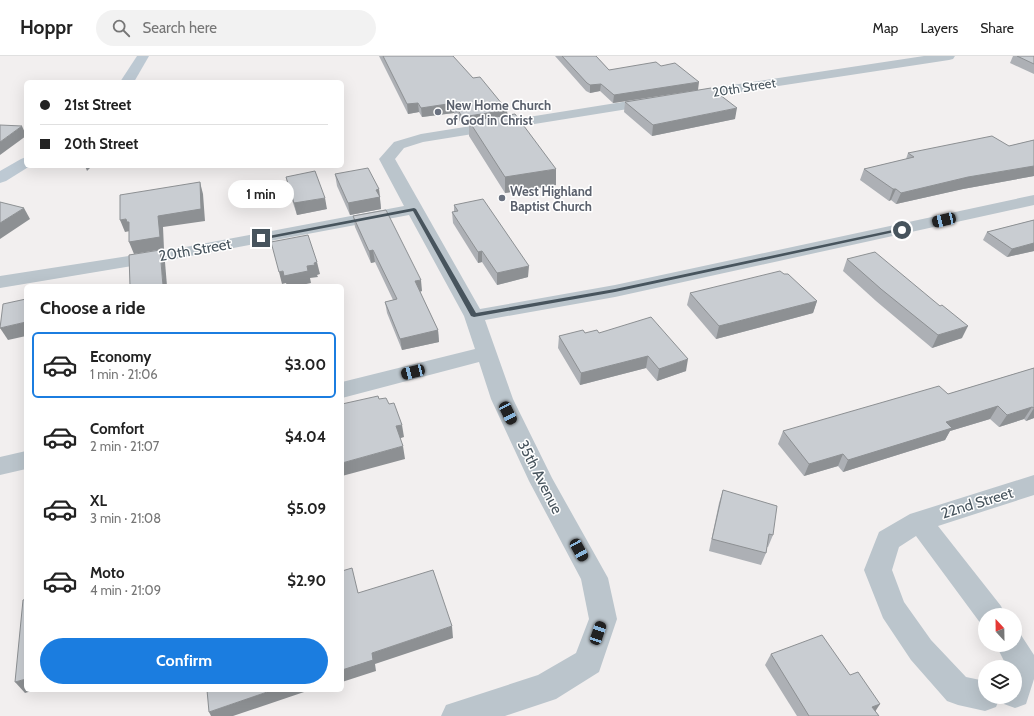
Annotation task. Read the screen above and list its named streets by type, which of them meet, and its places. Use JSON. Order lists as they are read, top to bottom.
{
  "streets": {
    "street": ["20th Street", "35th Avenue", "22nd Street"]
  },
  "crossings": [
    ["20th Street", "35th Avenue"]
  ],
  "places": ["New Home Church of God in Christ", "West Highland Baptist Church"],
  "north": "top",
  "page": {
    "header": "Hoppr",
    "search": "Search here",
    "nav": ["Map", "Layers", "Share"],
    "banner": ["21st Street", "20th Street"],
    "bubble": "1 min",
    "heading": "Choose a ride",
    "list": [
      {
        "name": "Economy",
        "note": "1 min · 21:06",
        "value": "$3.00"
      },
      {
        "name": "Comfort",
        "note": "2 min · 21:07",
        "value": "$4.04"
      },
      {
        "name": "XL",
        "note": "3 min · 21:08",
        "value": "$5.09"
      },
      {
        "name": "Moto",
        "note": "4 min · 21:09",
        "value": "$2.90"
      }
    ],
    "buttons": "Confirm"
  }
}
